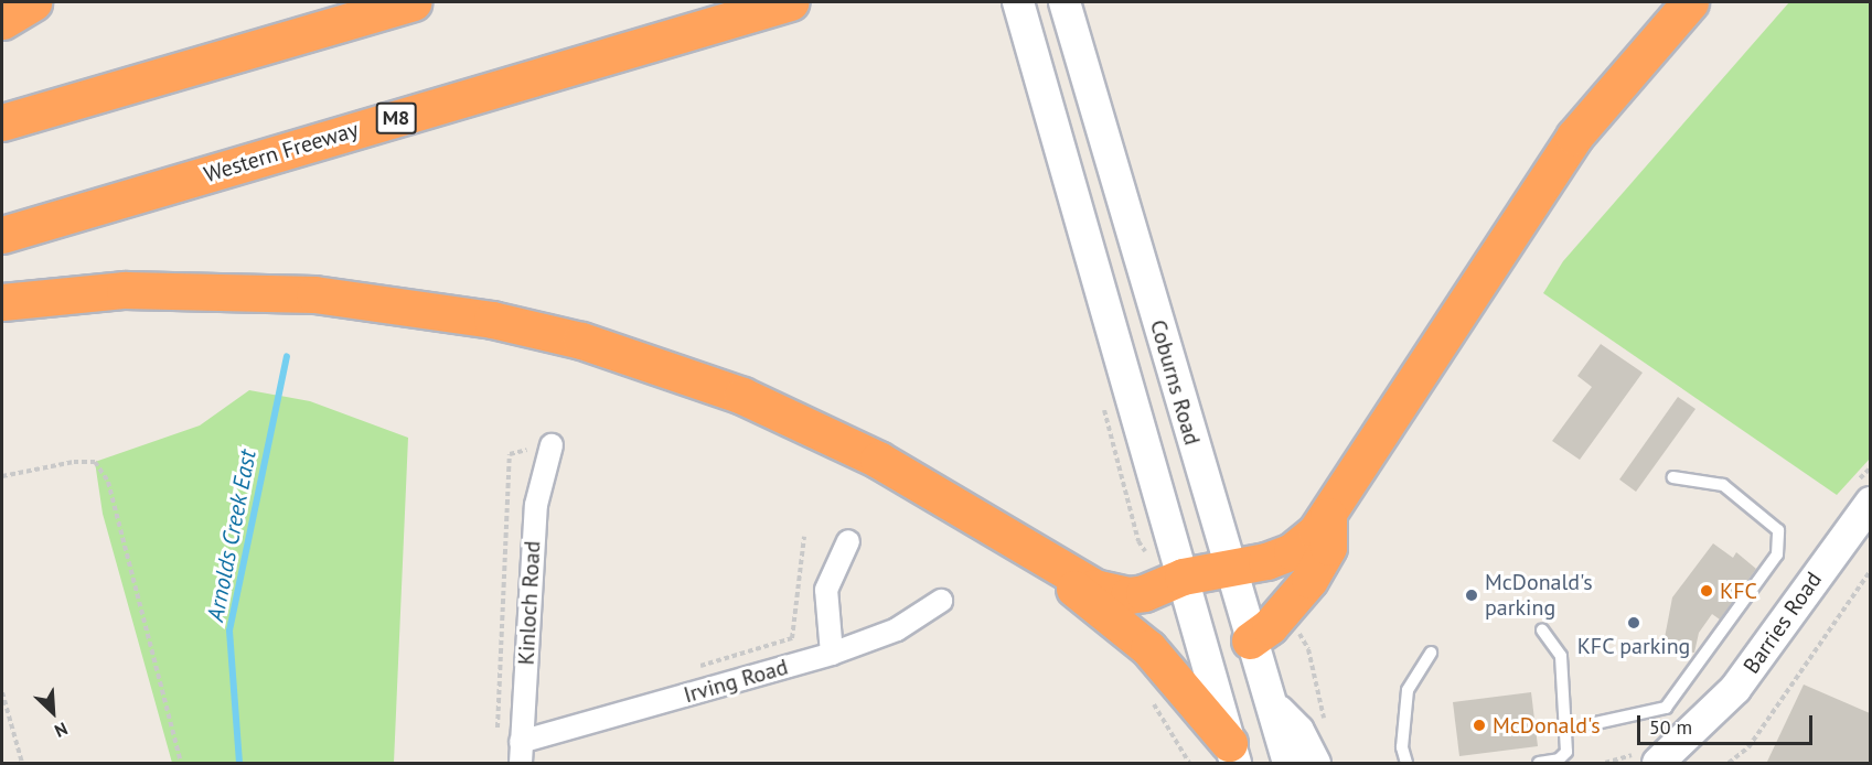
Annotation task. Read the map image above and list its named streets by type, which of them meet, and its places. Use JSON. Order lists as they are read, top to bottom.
{
  "streets": {
    "highway": ["M8", "Western Freeway"],
    "main road": ["Coburns Road", "Barries Road"],
    "street": ["Kinloch Road", "Irving Road"]
  },
  "crossings": [
    ["Kinloch Road", "Irving Road"]
  ],
  "water": ["Arnolds Creek East"],
  "places": [
    "KFC",
    "McDonald's parking",
    "KFC parking",
    "McDonald's"
  ],
  "scale_bar": "50 m",
  "north": "bottom right"
}
